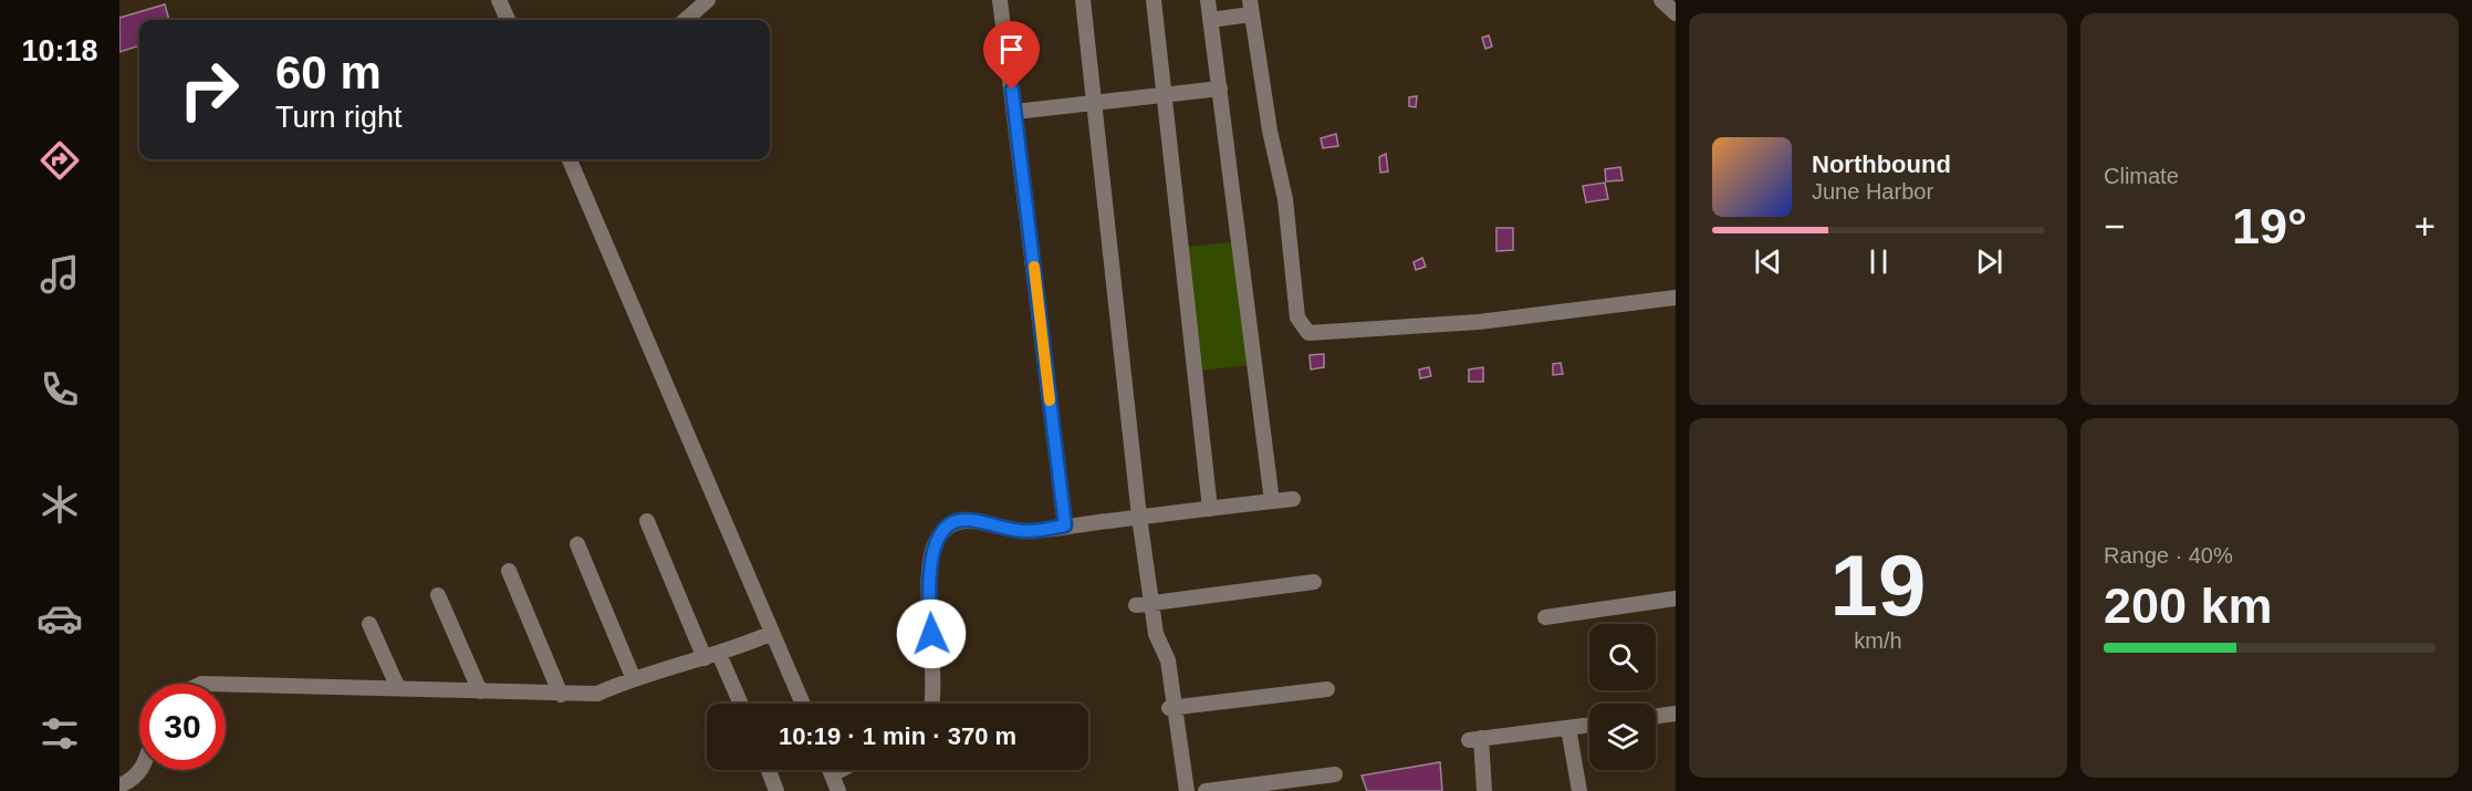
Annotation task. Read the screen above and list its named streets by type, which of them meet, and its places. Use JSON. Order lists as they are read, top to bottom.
{
  "page": {
    "tabs": "10:18",
    "tile": [
      "Climate",
      ["19", "km/h"],
      ["Range · 40%", "200 km"]
    ],
    "turn": ["60 m", "Turn right"],
    "song": ["Northbound", "June Harbor"],
    "heat": ["−", "19°", "+"],
    "limit": "30",
    "trip": "10:19 · 1 min · 370 m"
  }
}
